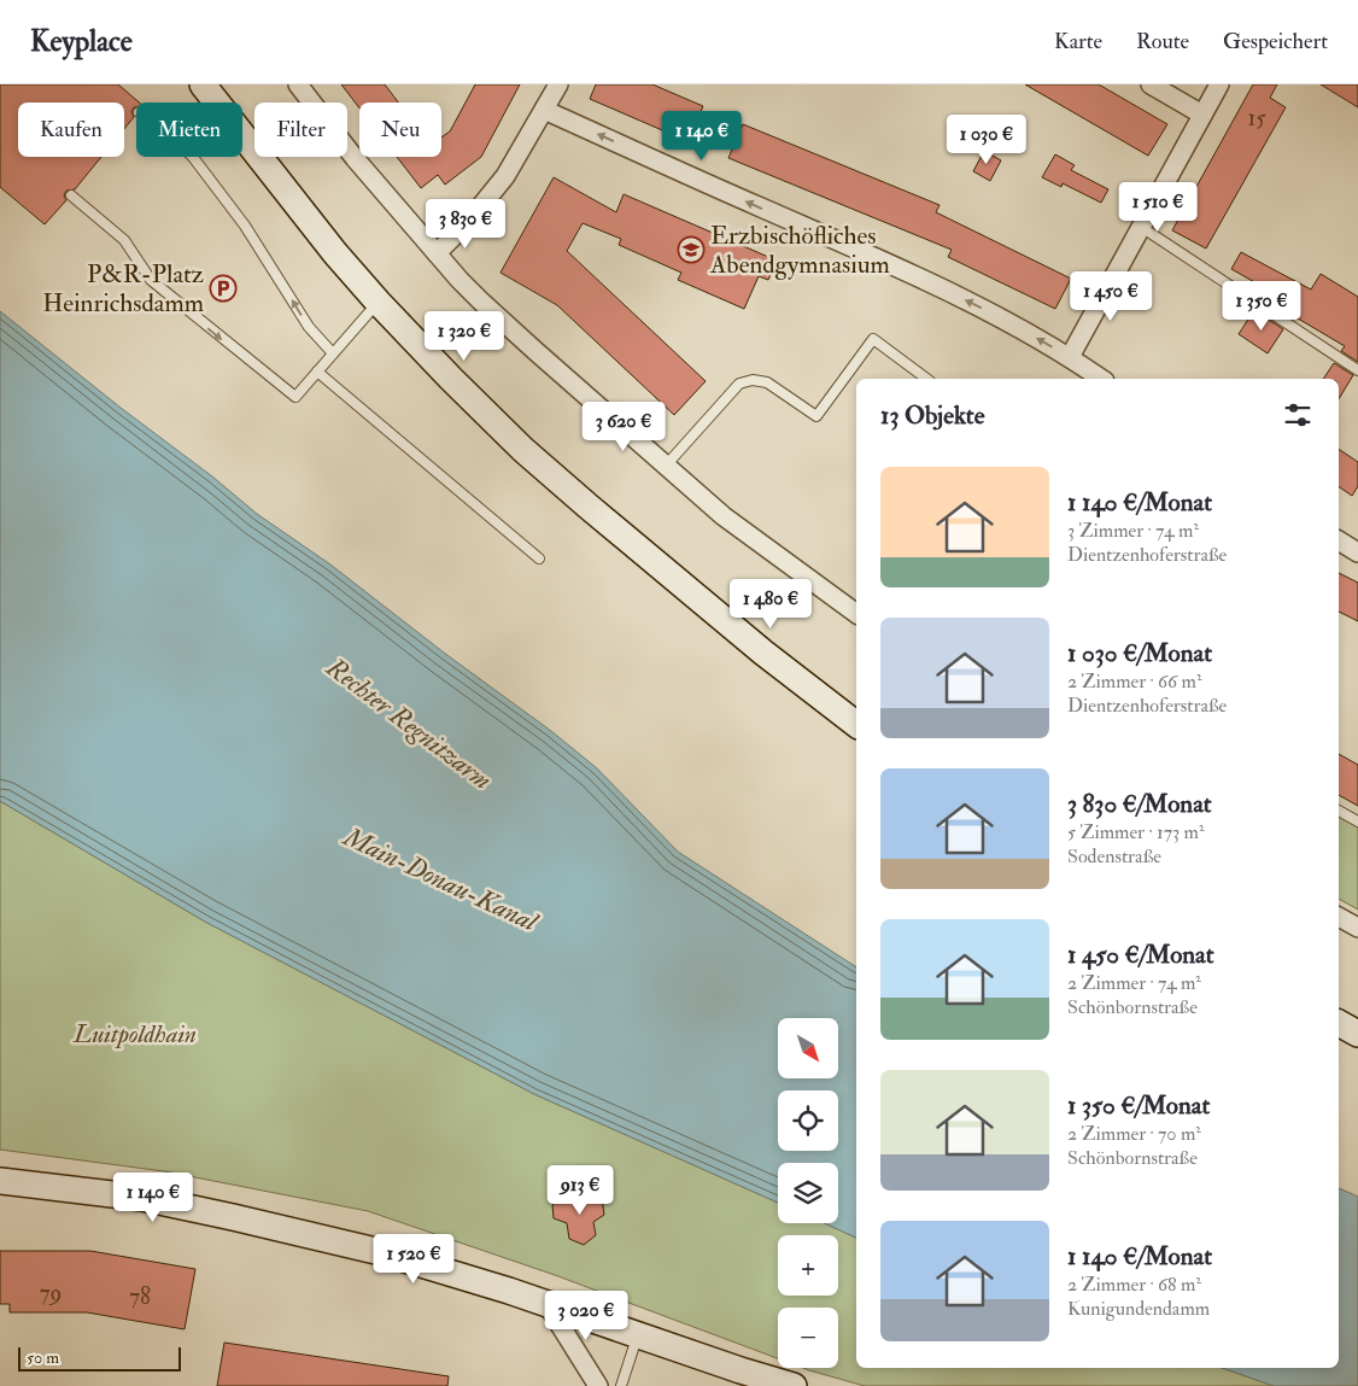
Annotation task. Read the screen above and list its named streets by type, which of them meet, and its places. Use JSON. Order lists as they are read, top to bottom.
{
  "water": ["Rechter Regnitzarm", "Main-Donau-Kanal"],
  "parks": ["Luitpoldhain"],
  "places": {
    "school or university": ["Erzbischöfliches Abendgymnasium"],
    "parking": ["P&R-Platz Heinrichsdamm"]
  },
  "house_numbers": ["15", "79", "78"],
  "scale_bar": "50 m",
  "north": "bottom right",
  "page": {
    "header": "Keyplace",
    "nav": ["Karte", "Route", "Gespeichert"],
    "chip": [
      "Kaufen",
      "Mieten",
      "Filter",
      "Neu"
    ],
    "price": [
      "1 140 €",
      "1 030 €",
      "1 510 €",
      "3 830 €",
      "1 450 €",
      "1 350 €",
      "1 320 €",
      "3 620 €",
      "1 480 €",
      "913 €",
      "1 140 €",
      "1 520 €",
      "3 020 €"
    ],
    "heading": "13 Objekte",
    "list": [
      {
        "name": "1 140 €/Monat",
        "note": "3 Zimmer · 74 m² · Dientzenhoferstraße"
      },
      {
        "name": "1 030 €/Monat",
        "note": "2 Zimmer · 66 m² · Dientzenhoferstraße"
      },
      {
        "name": "3 830 €/Monat",
        "note": "5 Zimmer · 173 m² · Sodenstraße"
      },
      {
        "name": "1 450 €/Monat",
        "note": "2 Zimmer · 74 m² · Schönbornstraße"
      },
      {
        "name": "1 350 €/Monat",
        "note": "2 Zimmer · 70 m² · Schönbornstraße"
      },
      {
        "name": "1 140 €/Monat",
        "note": "2 Zimmer · 68 m² · Kunigundendamm"
      }
    ],
    "map_buttons": ["+", "−"],
    "scale": "50 m"
  }
}
